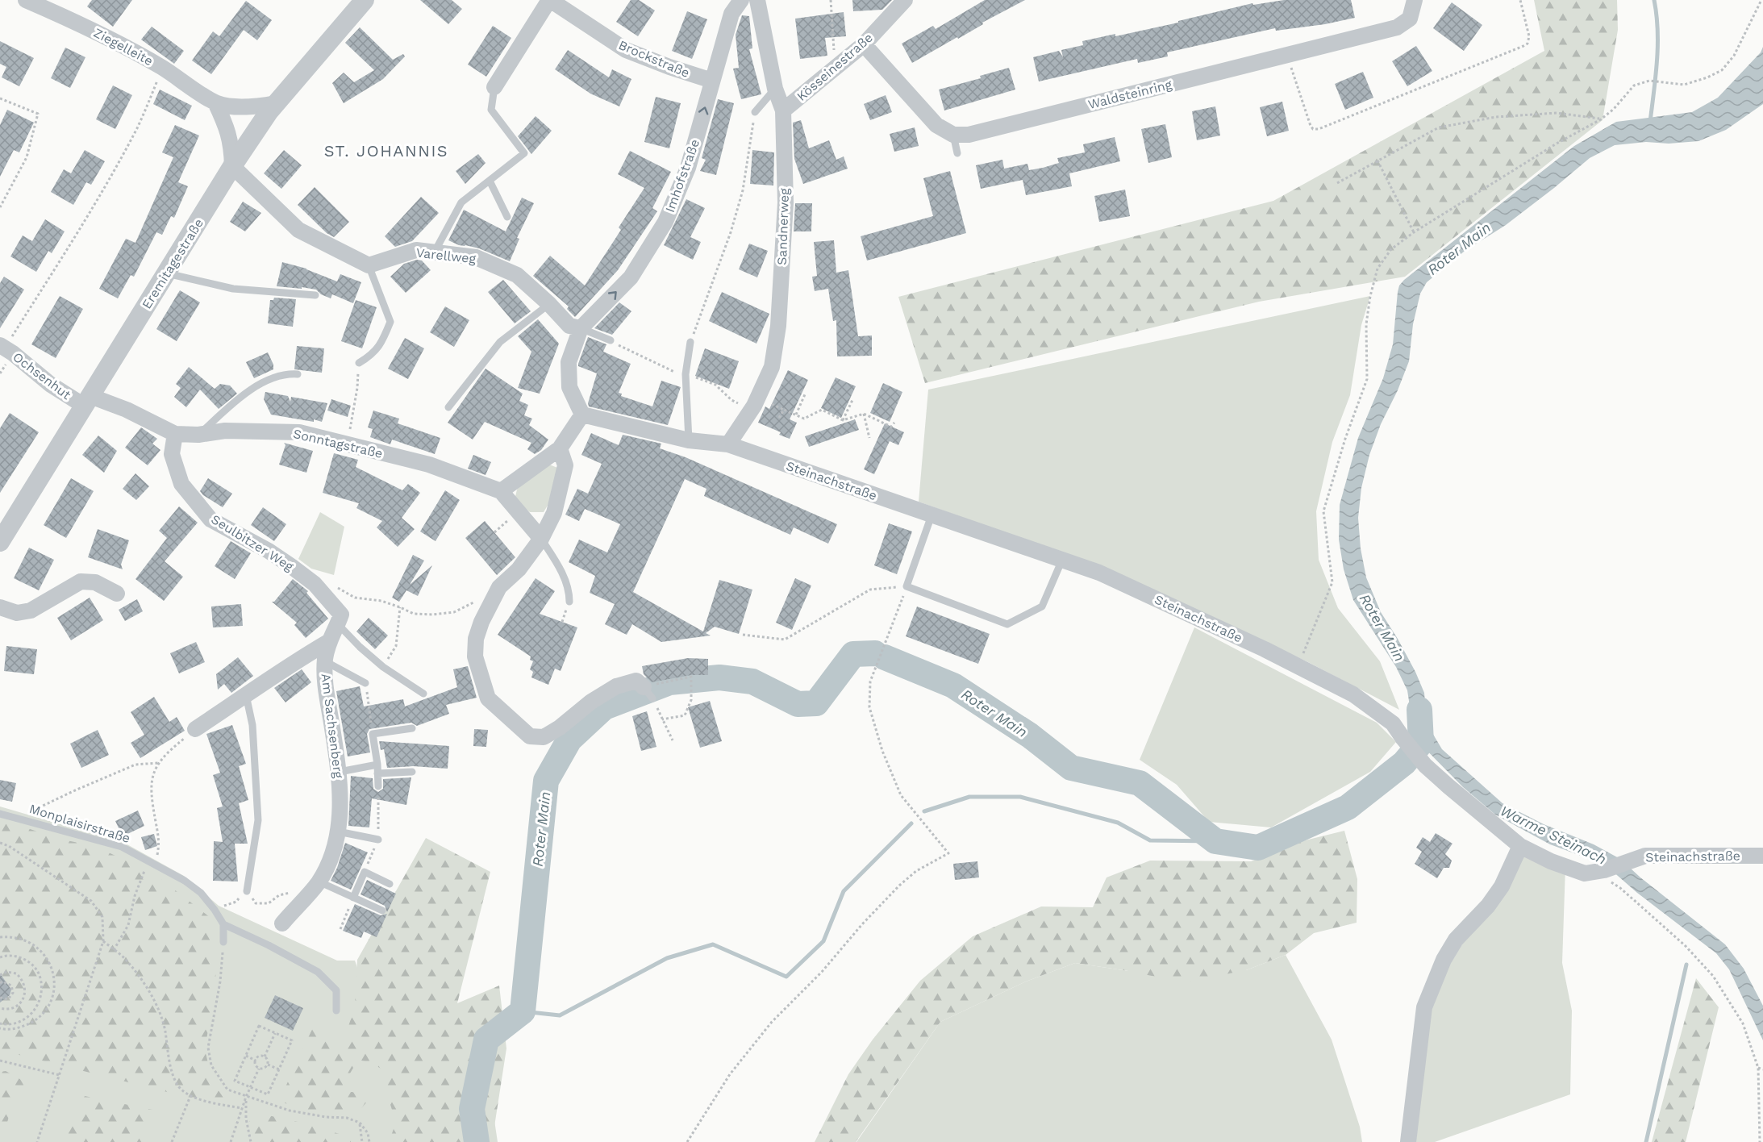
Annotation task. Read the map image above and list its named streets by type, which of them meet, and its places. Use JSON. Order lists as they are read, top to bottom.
{
  "streets": {
    "street": [
      "Ziegelleite",
      "Brockstraße",
      "Kösseinestraße",
      "Waldsteinring",
      "Imhofstraße",
      "Sandnerweg",
      "Varellweg",
      "Eremitagestraße",
      "Ochsenhut",
      "Sonntagstraße",
      "Steinachstraße",
      "Seulbitzer Weg",
      "Am Sachsenberg"
    ],
    "lane": ["Monplaisirstraße"]
  },
  "crossings": [
    ["Ziegelleite", "Eremitagestraße"],
    ["Brockstraße", "Imhofstraße"],
    ["Kösseinestraße", "Sandnerweg"],
    ["Imhofstraße", "Varellweg"],
    ["Sandnerweg", "Steinachstraße"],
    ["Eremitagestraße", "Ochsenhut"],
    ["Eremitagestraße", "Sonntagstraße"],
    ["Ochsenhut", "Sonntagstraße"],
    ["Sonntagstraße", "Seulbitzer Weg"]
  ],
  "one_way": ["Imhofstraße"],
  "districts": ["ST. JOHANNIS"],
  "water": ["Roter Main", "Warme Steinach"]
}
